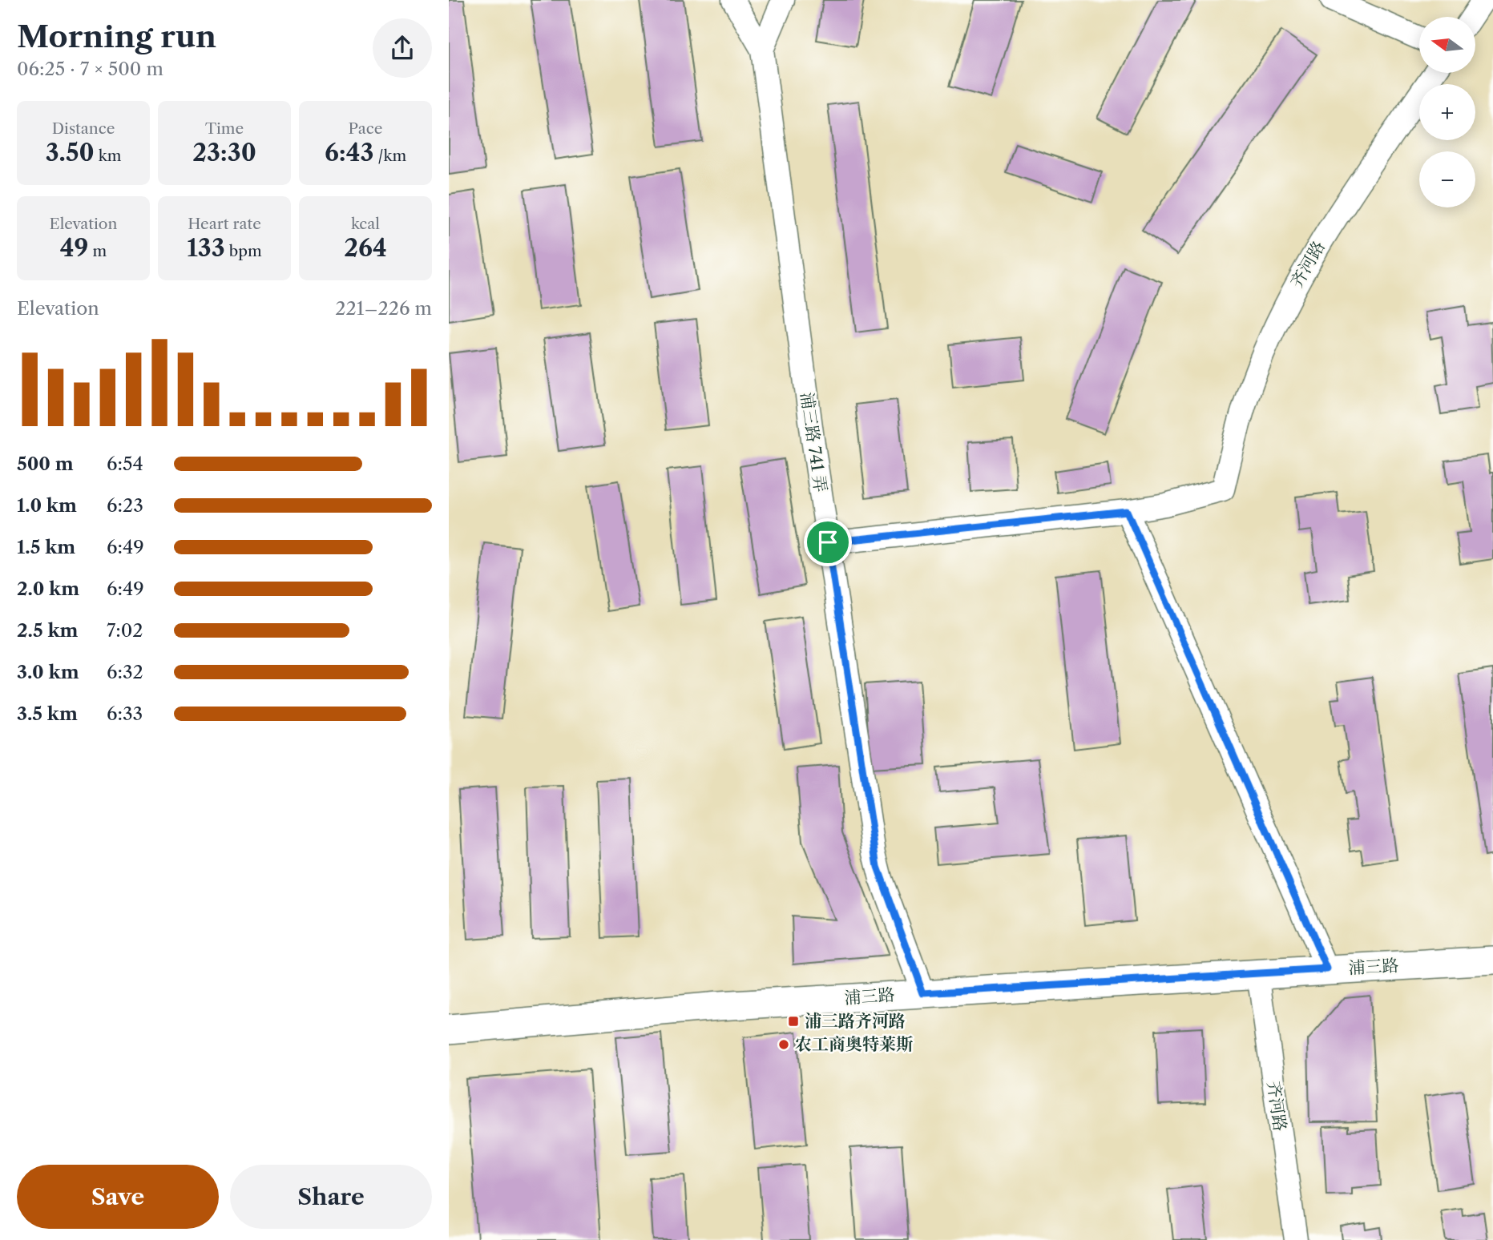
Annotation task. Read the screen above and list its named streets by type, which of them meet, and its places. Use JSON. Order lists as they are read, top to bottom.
{
  "streets": {
    "street": ["齐河路", "浦三路 741 弄", "浦三路"]
  },
  "crossings": [
    ["齐河路", "浦三路"],
    ["浦三路 741 弄", "浦三路"]
  ],
  "places": {
    "transit": ["浦三路齐河路"],
    "other": ["农工商奥特莱斯"]
  },
  "north": "left",
  "page": {
    "heading": ["Morning run", "06:25 · 7 × 500 m"],
    "map_buttons": ["+", "−"],
    "stats": [
      ["Distance", "3.50 km"],
      ["Time", "23:30"],
      ["Pace", "6:43 /km"],
      ["Elevation", "49 m"],
      ["Heart rate", "133 bpm"],
      ["kcal", "264"]
    ],
    "chart": ["Elevation", "221–226 m"],
    "list": [
      {
        "name": "500 m",
        "note": "6:54"
      },
      {
        "name": "1.0 km",
        "note": "6:23"
      },
      {
        "name": "1.5 km",
        "note": "6:49"
      },
      {
        "name": "2.0 km",
        "note": "6:49"
      },
      {
        "name": "2.5 km",
        "note": "7:02"
      },
      {
        "name": "3.0 km",
        "note": "6:32"
      },
      {
        "name": "3.5 km",
        "note": "6:33"
      }
    ],
    "buttons": ["Save", "Share"]
  }
}
